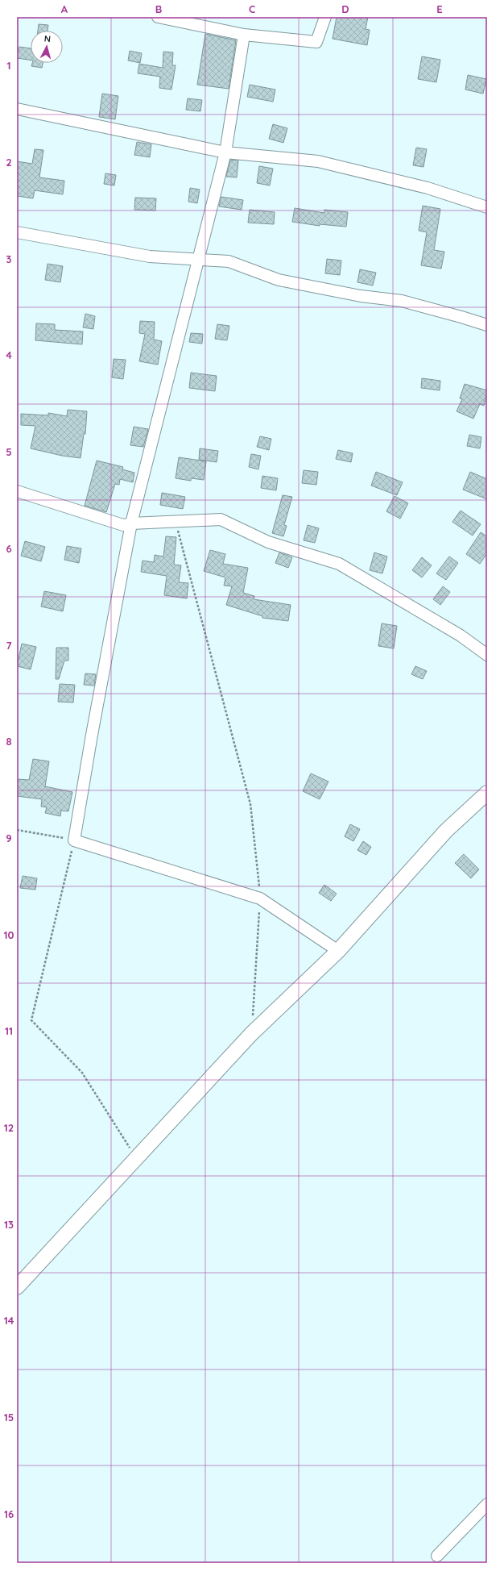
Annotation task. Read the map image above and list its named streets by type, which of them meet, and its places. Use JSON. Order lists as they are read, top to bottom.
{
  "north": "top",
  "grid": {
    "columns": [
      "A",
      "B",
      "C",
      "D",
      "E"
    ],
    "rows": [
      "1",
      "2",
      "3",
      "4",
      "5",
      "6",
      "7",
      "8",
      "9",
      "10",
      "11",
      "12",
      "13",
      "14",
      "15",
      "16"
    ]
  }
}
